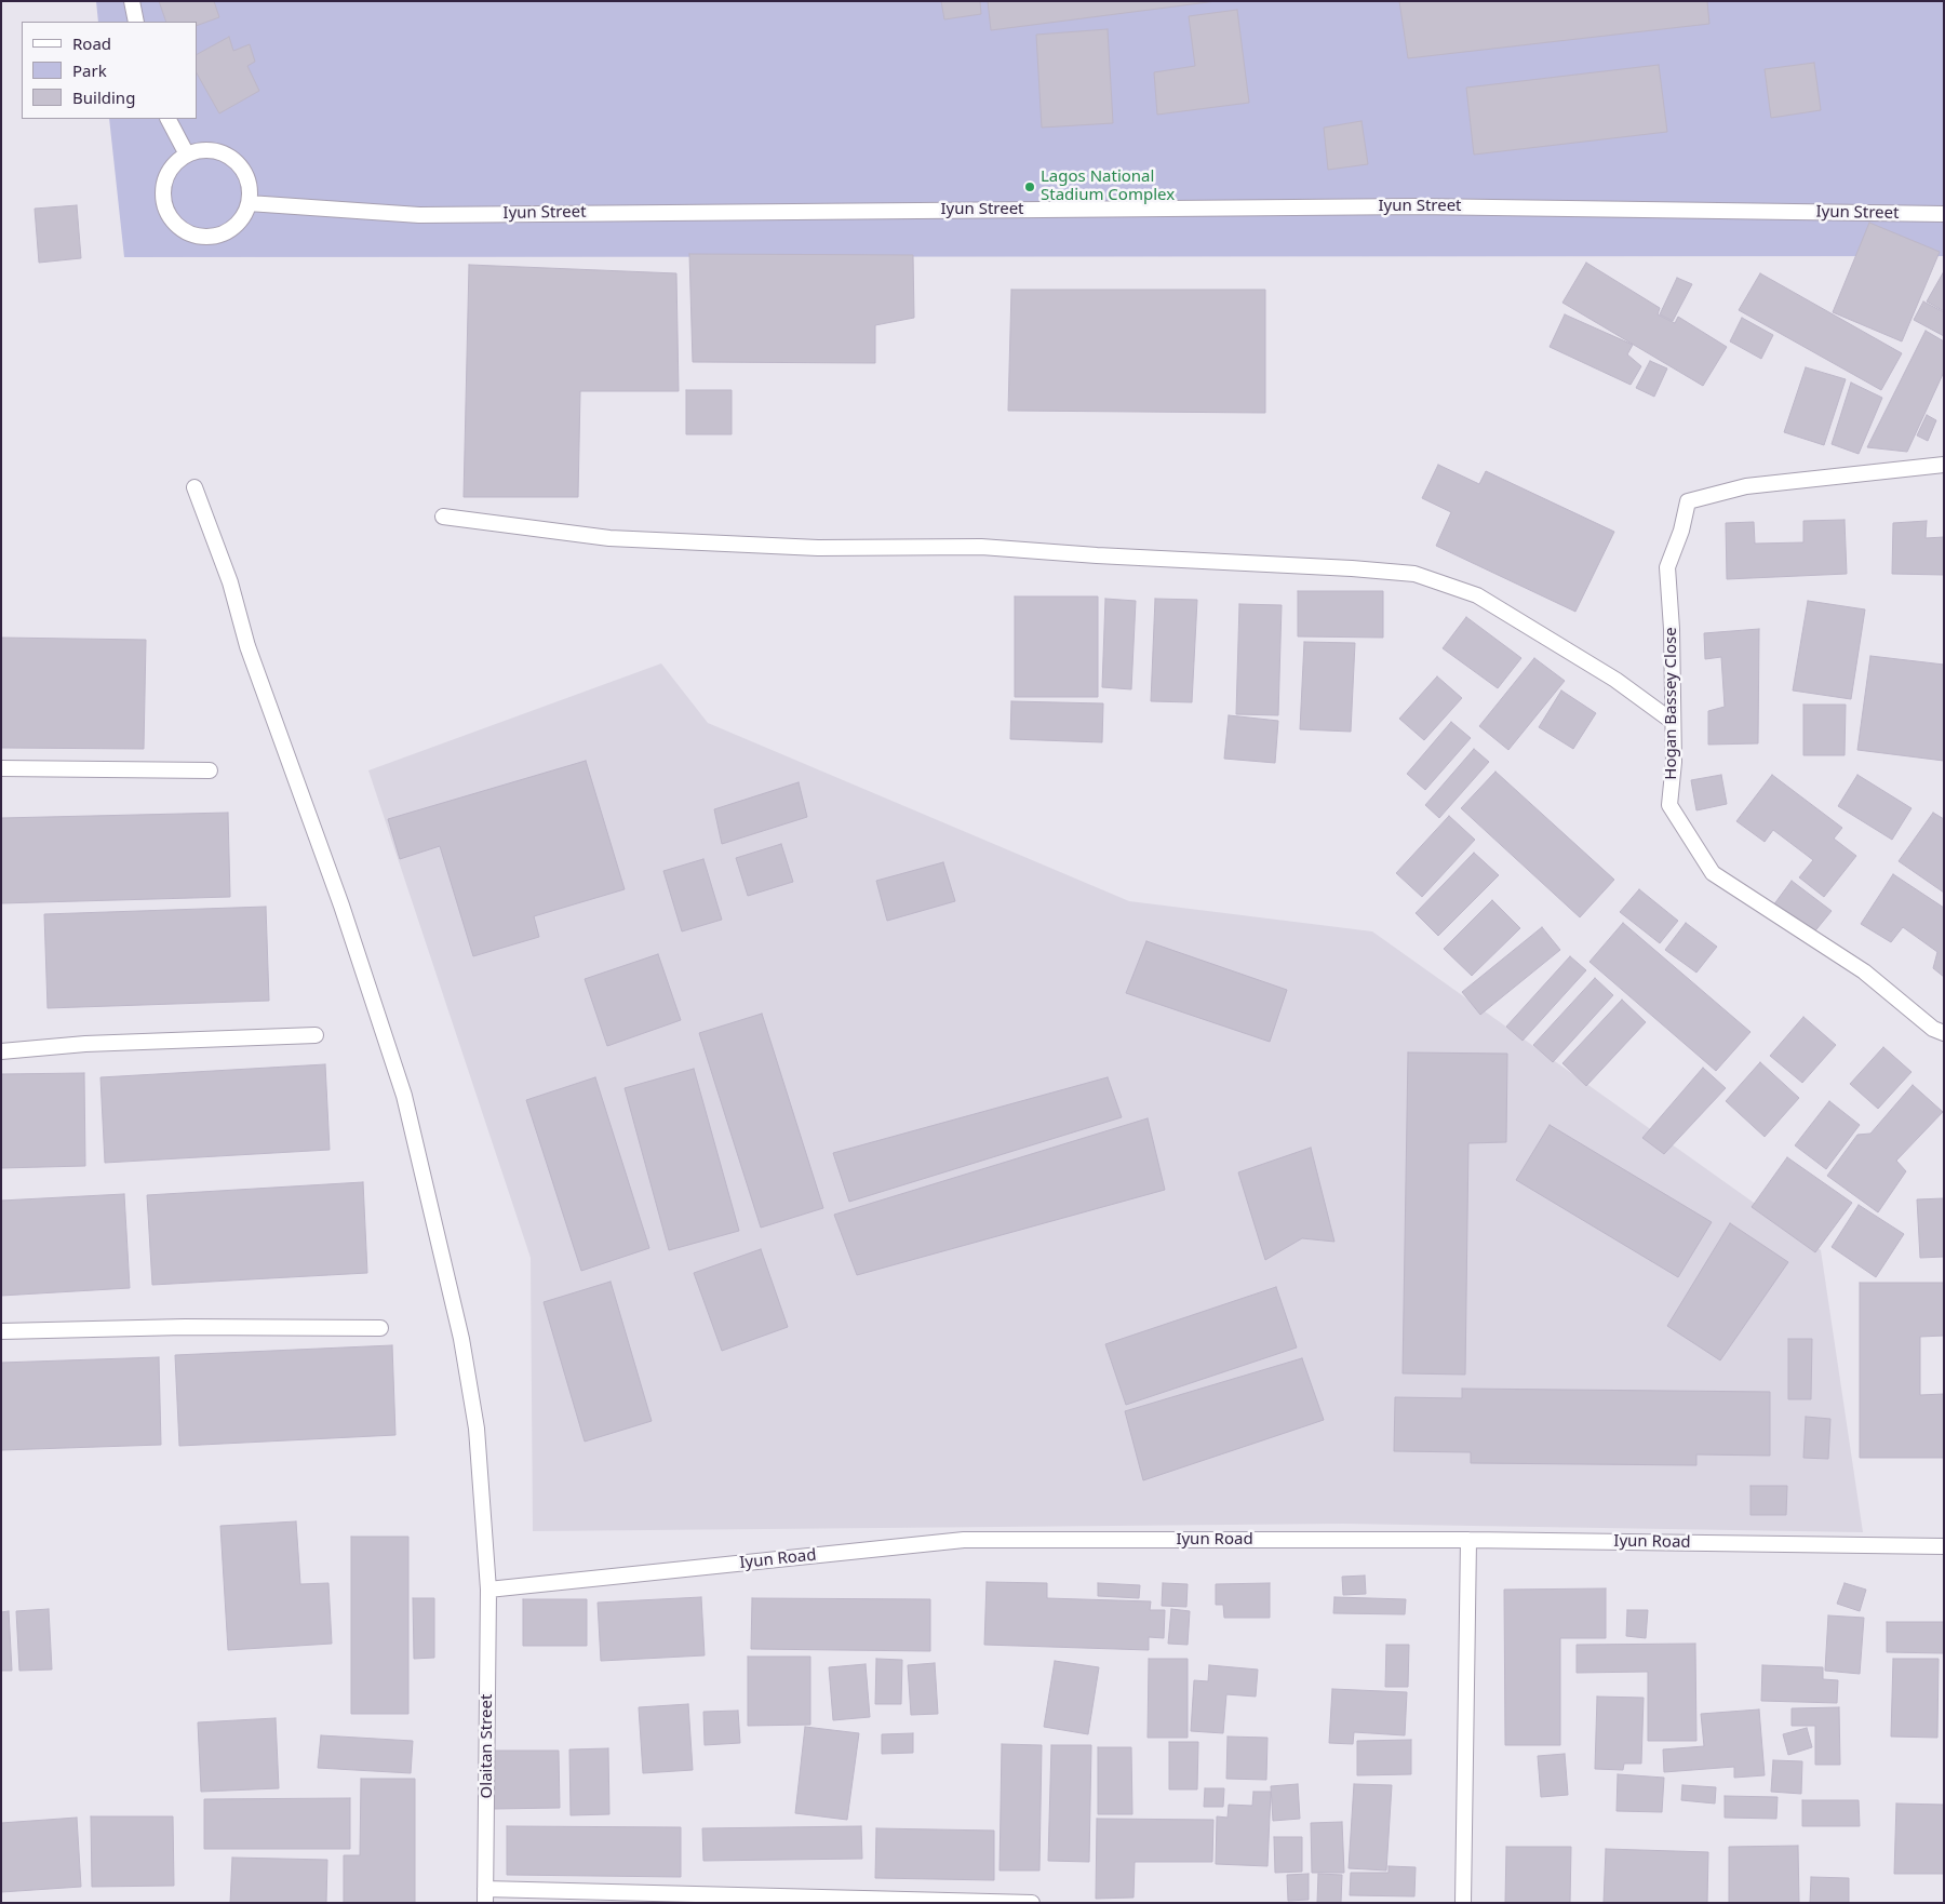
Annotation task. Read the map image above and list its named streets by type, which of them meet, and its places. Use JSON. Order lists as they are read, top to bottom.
{
  "streets": {
    "street": [
      "Iyun Street",
      "Hogan Bassey Close",
      "Iyun Road",
      "Olaitan Street"
    ]
  },
  "crossings": [
    ["Iyun Road", "Olaitan Street"]
  ],
  "places": ["Lagos National Stadium Complex"],
  "legend": ["Road", "Park", "Building"]
}
